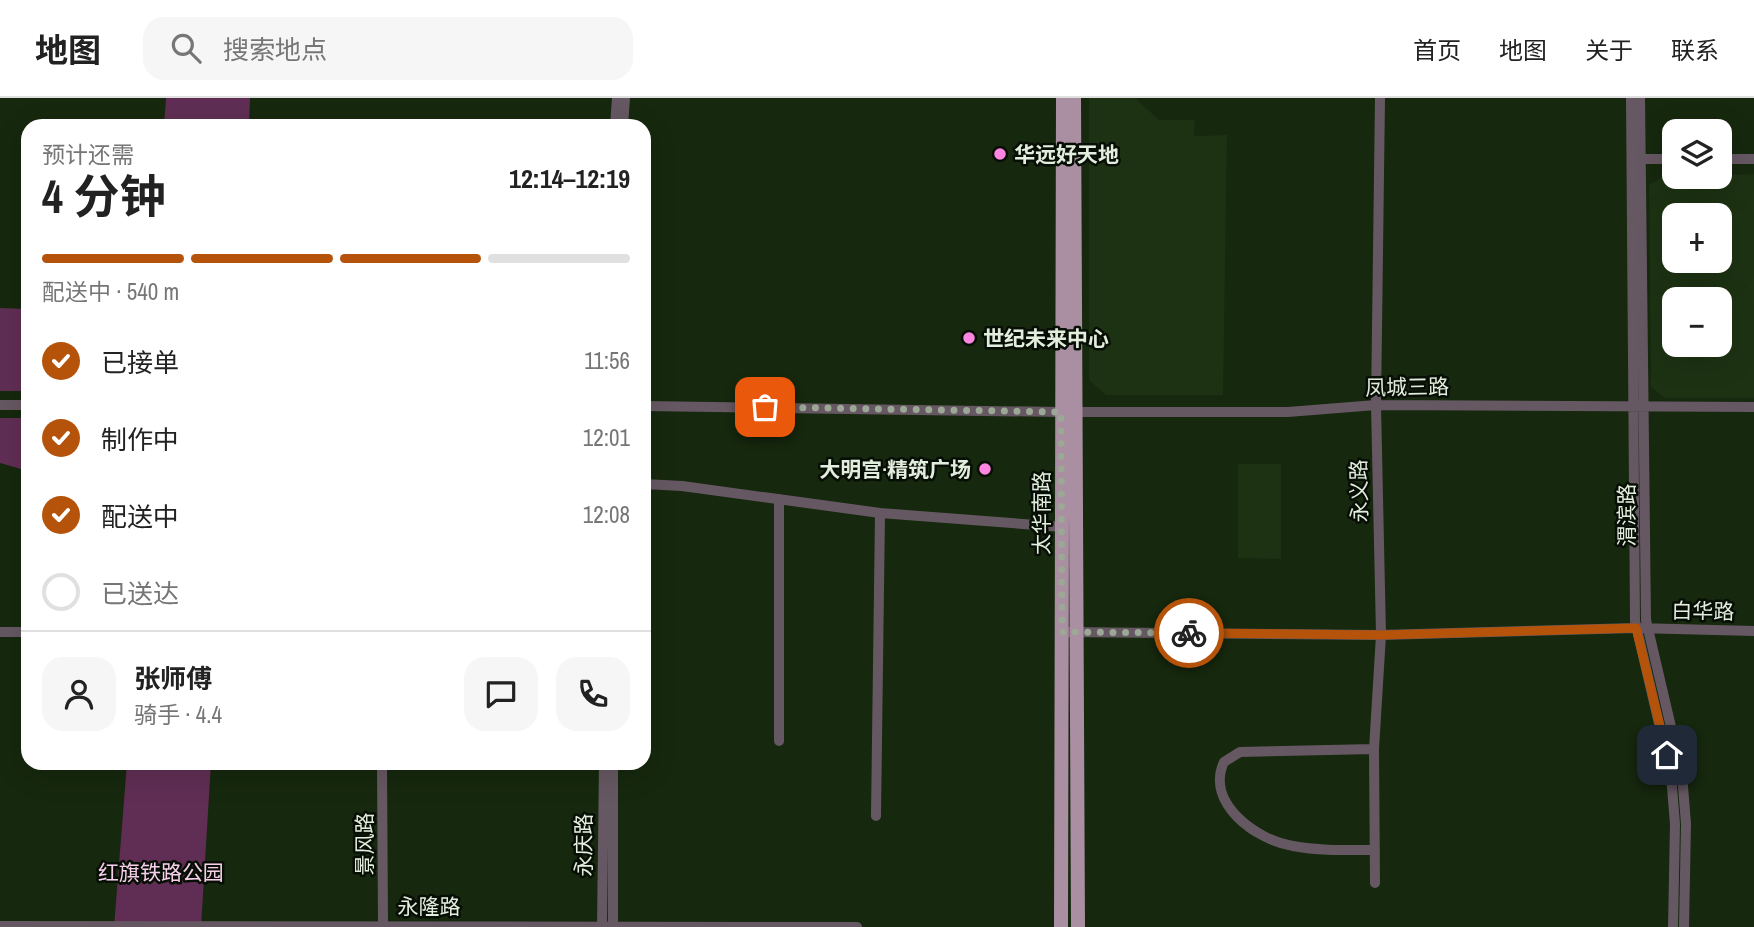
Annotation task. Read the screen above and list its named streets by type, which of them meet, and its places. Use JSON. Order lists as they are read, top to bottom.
{
  "streets": {
    "main road": ["太华南路"],
    "street": [
      "凤城三路",
      "永义路",
      "渭滨路",
      "白华路",
      "景风路",
      "永庆路",
      "永隆路"
    ]
  },
  "crossings": [
    ["凤城三路", "永义路"],
    ["凤城三路", "太华南路"],
    ["凤城三路", "渭滨路"],
    ["永义路", "白华路"],
    ["太华南路", "白华路"],
    ["渭滨路", "白华路"],
    ["景风路", "永隆路"],
    ["永庆路", "永隆路"]
  ],
  "parks": ["红旗铁路公园"],
  "places": ["华远好天地", "世纪未来中心", "大明宫·精筑广场"],
  "page": {
    "header": "地图",
    "search": "搜索地点",
    "nav": [
      "首页",
      "地图",
      "关于",
      "联系"
    ],
    "map_buttons": ["+", "−"],
    "heading": ["4 分钟", "预计还需", "12:14–12:19"],
    "panel": ["张师傅", "骑手 · 4.4"],
    "bar": "配送中 · 540 m",
    "list": [
      ["已接单", "11:56"],
      ["制作中", "12:01"],
      ["配送中", "12:08"],
      "已送达"
    ]
  }
}
